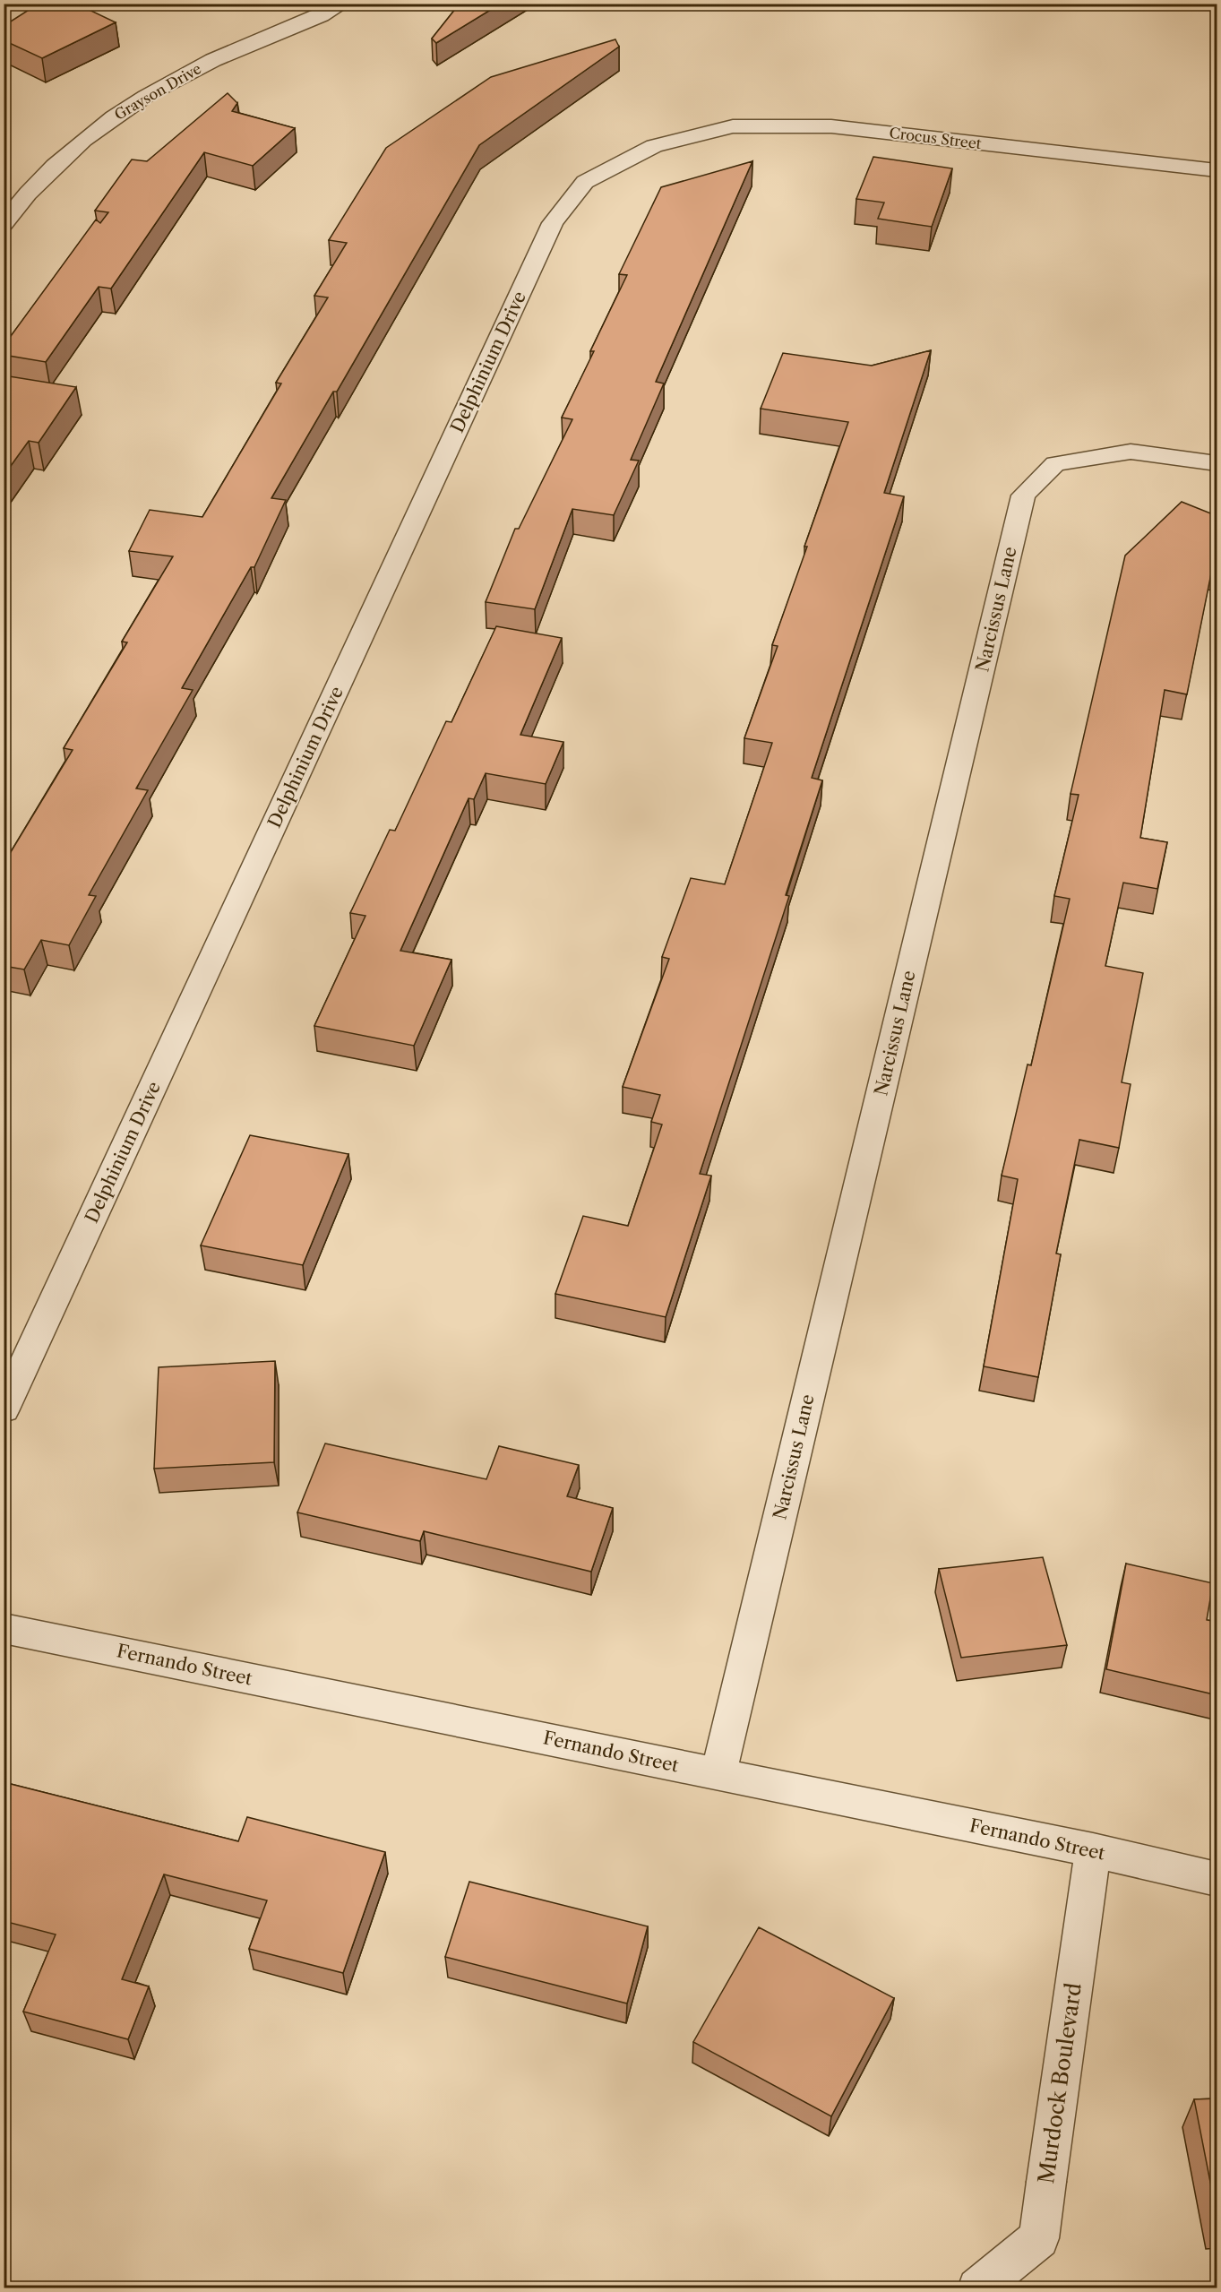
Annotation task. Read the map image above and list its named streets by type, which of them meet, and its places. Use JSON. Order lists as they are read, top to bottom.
{
  "streets": {
    "street": [
      "Grayson Drive",
      "Crocus Street",
      "Delphinium Drive",
      "Narcissus Lane",
      "Fernando Street",
      "Murdock Boulevard"
    ]
  },
  "crossings": [
    ["Crocus Street", "Delphinium Drive"],
    ["Narcissus Lane", "Fernando Street"],
    ["Fernando Street", "Murdock Boulevard"]
  ]
}
